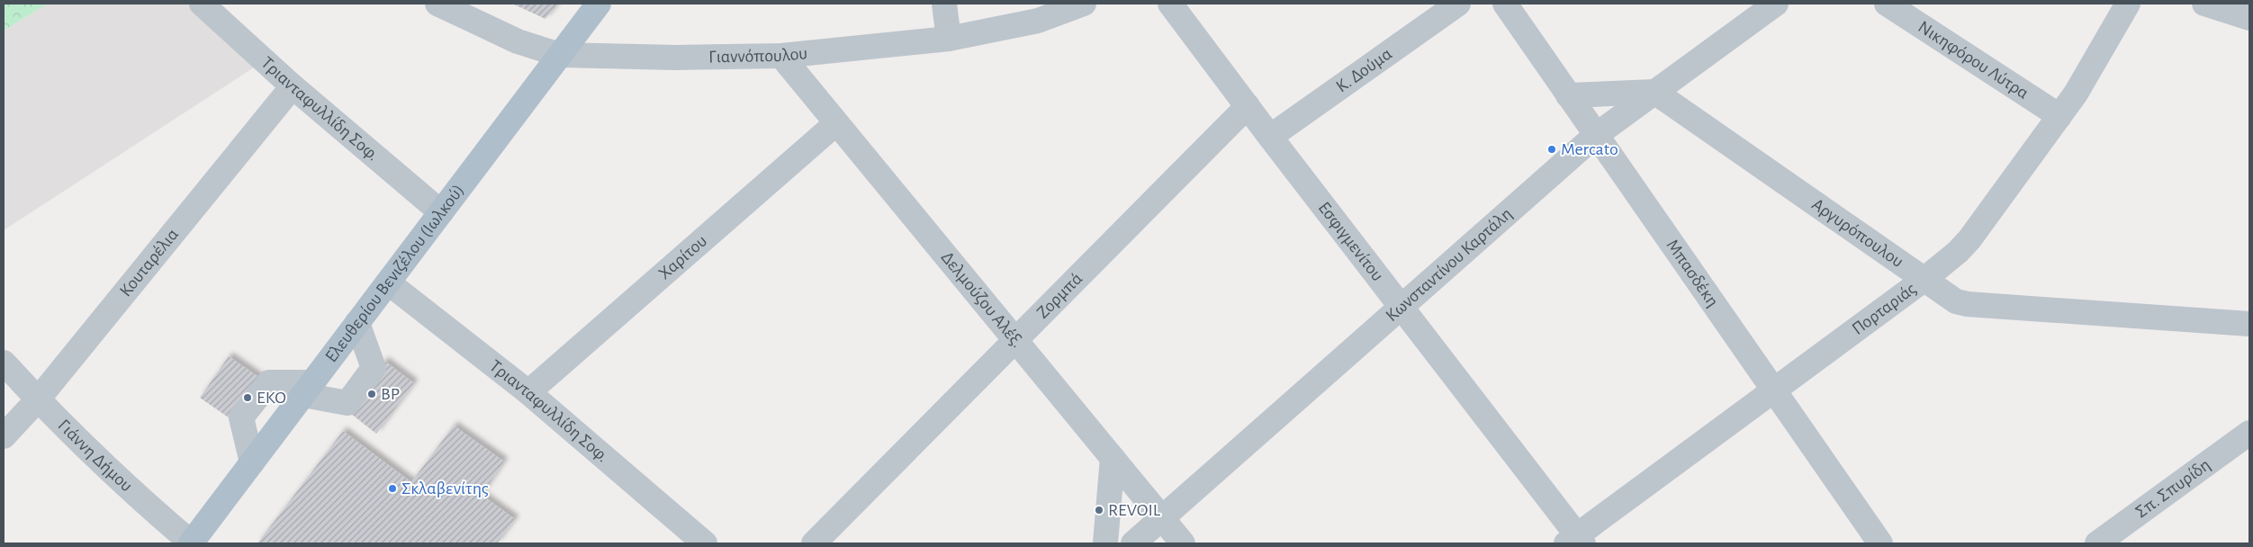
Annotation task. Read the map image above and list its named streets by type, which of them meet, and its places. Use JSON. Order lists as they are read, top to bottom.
{
  "streets": {
    "main road": ["Ελευθερίου Βενιζέλου (Ιωλκού)"],
    "street": [
      "Γιαννόπουλου",
      "Νικηφόρου Λύτρα",
      "Κ. Δούμα",
      "Τριανταφυλλίδη Σοφ.",
      "Αργυρόπουλου",
      "Εσφιγμενίτου",
      "Χαρίτου",
      "Κουταρέλια",
      "Κωνσταντίνου Καρτάλη",
      "Μπασδέκη",
      "Ζορμπά",
      "Δελμούζου Αλέξ.",
      "Πορταριάς",
      "Γιάννη Δήμου",
      "Σπ. Σπυρίδη"
    ]
  },
  "crossings": [
    ["Γιαννόπουλου", "Ελευθερίου Βενιζέλου (Ιωλκού)"],
    ["Γιαννόπουλου", "Δελμούζου Αλέξ."],
    ["Νικηφόρου Λύτρα", "Πορταριάς"],
    ["Κ. Δούμα", "Εσφιγμενίτου"],
    ["Τριανταφυλλίδη Σοφ.", "Χαρίτου"],
    ["Τριανταφυλλίδη Σοφ.", "Κουταρέλια"],
    ["Τριανταφυλλίδη Σοφ.", "Ελευθερίου Βενιζέλου (Ιωλκού)"],
    ["Αργυρόπουλου", "Κωνσταντίνου Καρτάλη"],
    ["Αργυρόπουλου", "Πορταριάς"],
    ["Εσφιγμενίτου", "Κωνσταντίνου Καρτάλη"],
    ["Εσφιγμενίτου", "Ζορμπά"],
    ["Εσφιγμενίτου", "Πορταριάς"],
    ["Χαρίτου", "Δελμούζου Αλέξ."],
    ["Κουταρέλια", "Γιάννη Δήμου"],
    ["Κωνσταντίνου Καρτάλη", "Μπασδέκη"],
    ["Κωνσταντίνου Καρτάλη", "Δελμούζου Αλέξ."],
    ["Ελευθερίου Βενιζέλου (Ιωλκού)", "Γιάννη Δήμου"],
    ["Μπασδέκη", "Πορταριάς"],
    ["Ζορμπά", "Δελμούζου Αλέξ."]
  ],
  "places": [
    "Mercato",
    "BP",
    "EKO",
    "Σκλαβενίτης",
    "REVOIL"
  ]
}
